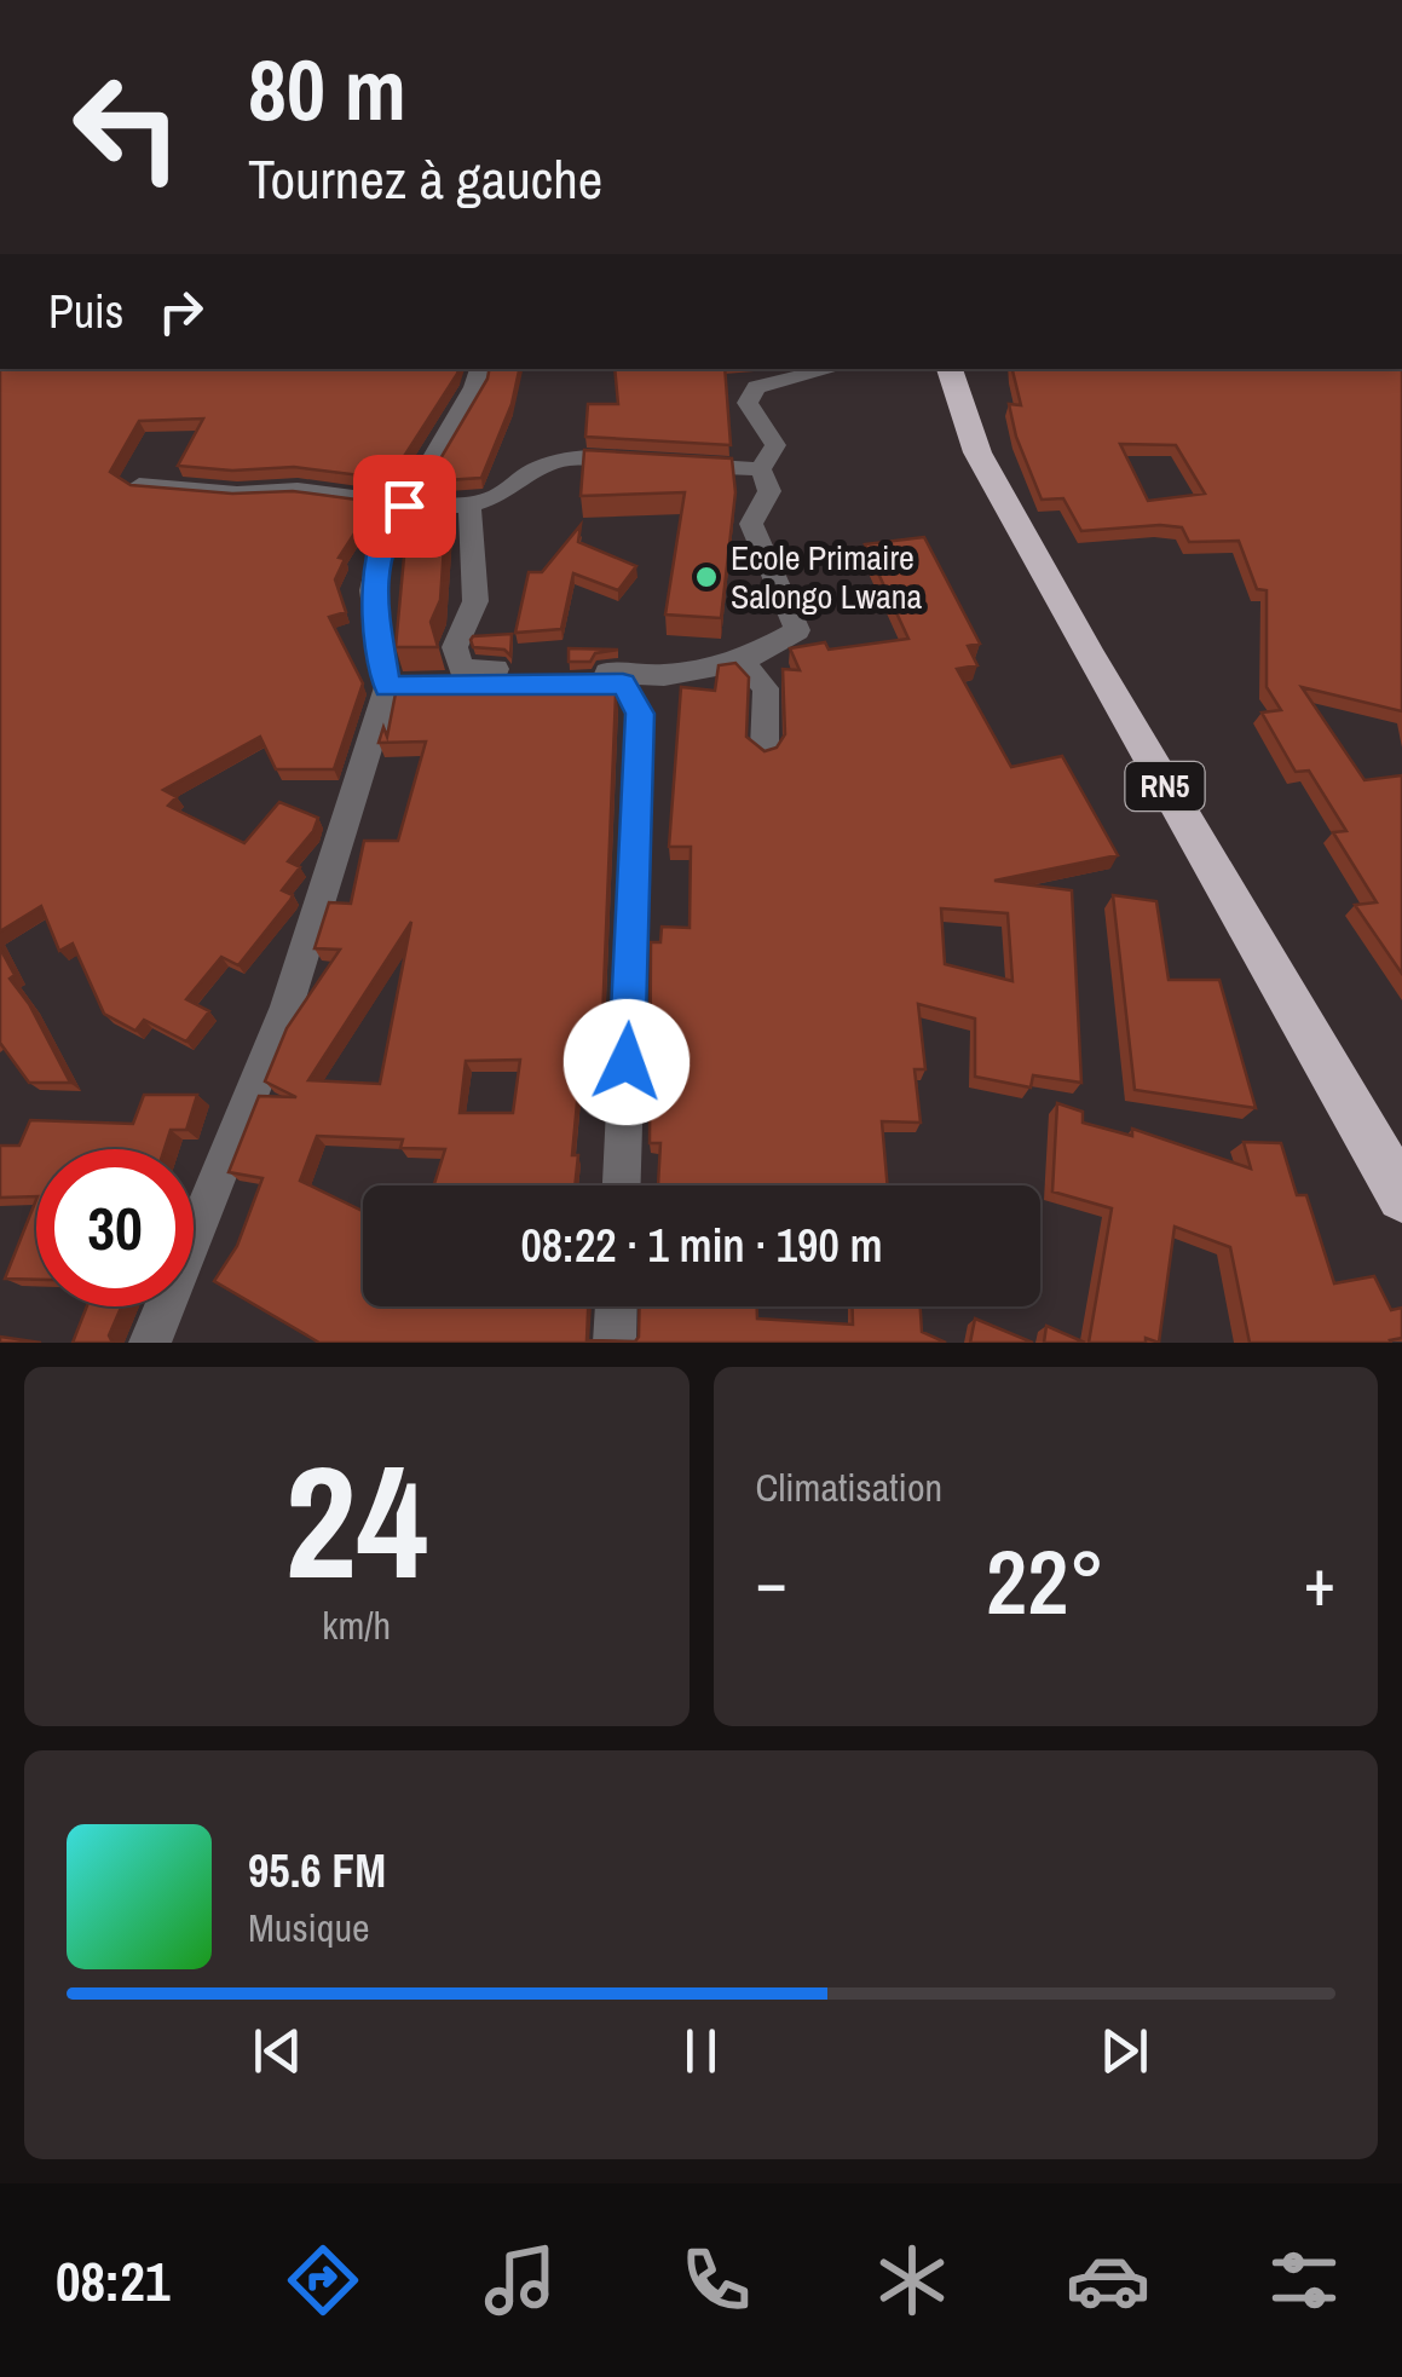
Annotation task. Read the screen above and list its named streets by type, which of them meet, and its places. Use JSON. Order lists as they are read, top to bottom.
{
  "streets": {
    "highway": ["RN5"]
  },
  "places": ["Ecole Primaire Salongo Lwana"],
  "page": {
    "turn": ["80 m", "Tournez à gauche"],
    "then": "Puis",
    "limit": "30",
    "trip": "08:22 · 1 min · 190 m",
    "tile": [
      ["24", "km/h"],
      "Climatisation"
    ],
    "heat": ["−", "22°", "+"],
    "song": ["95.6 FM", "Musique"],
    "tabs": "08:21"
  }
}
